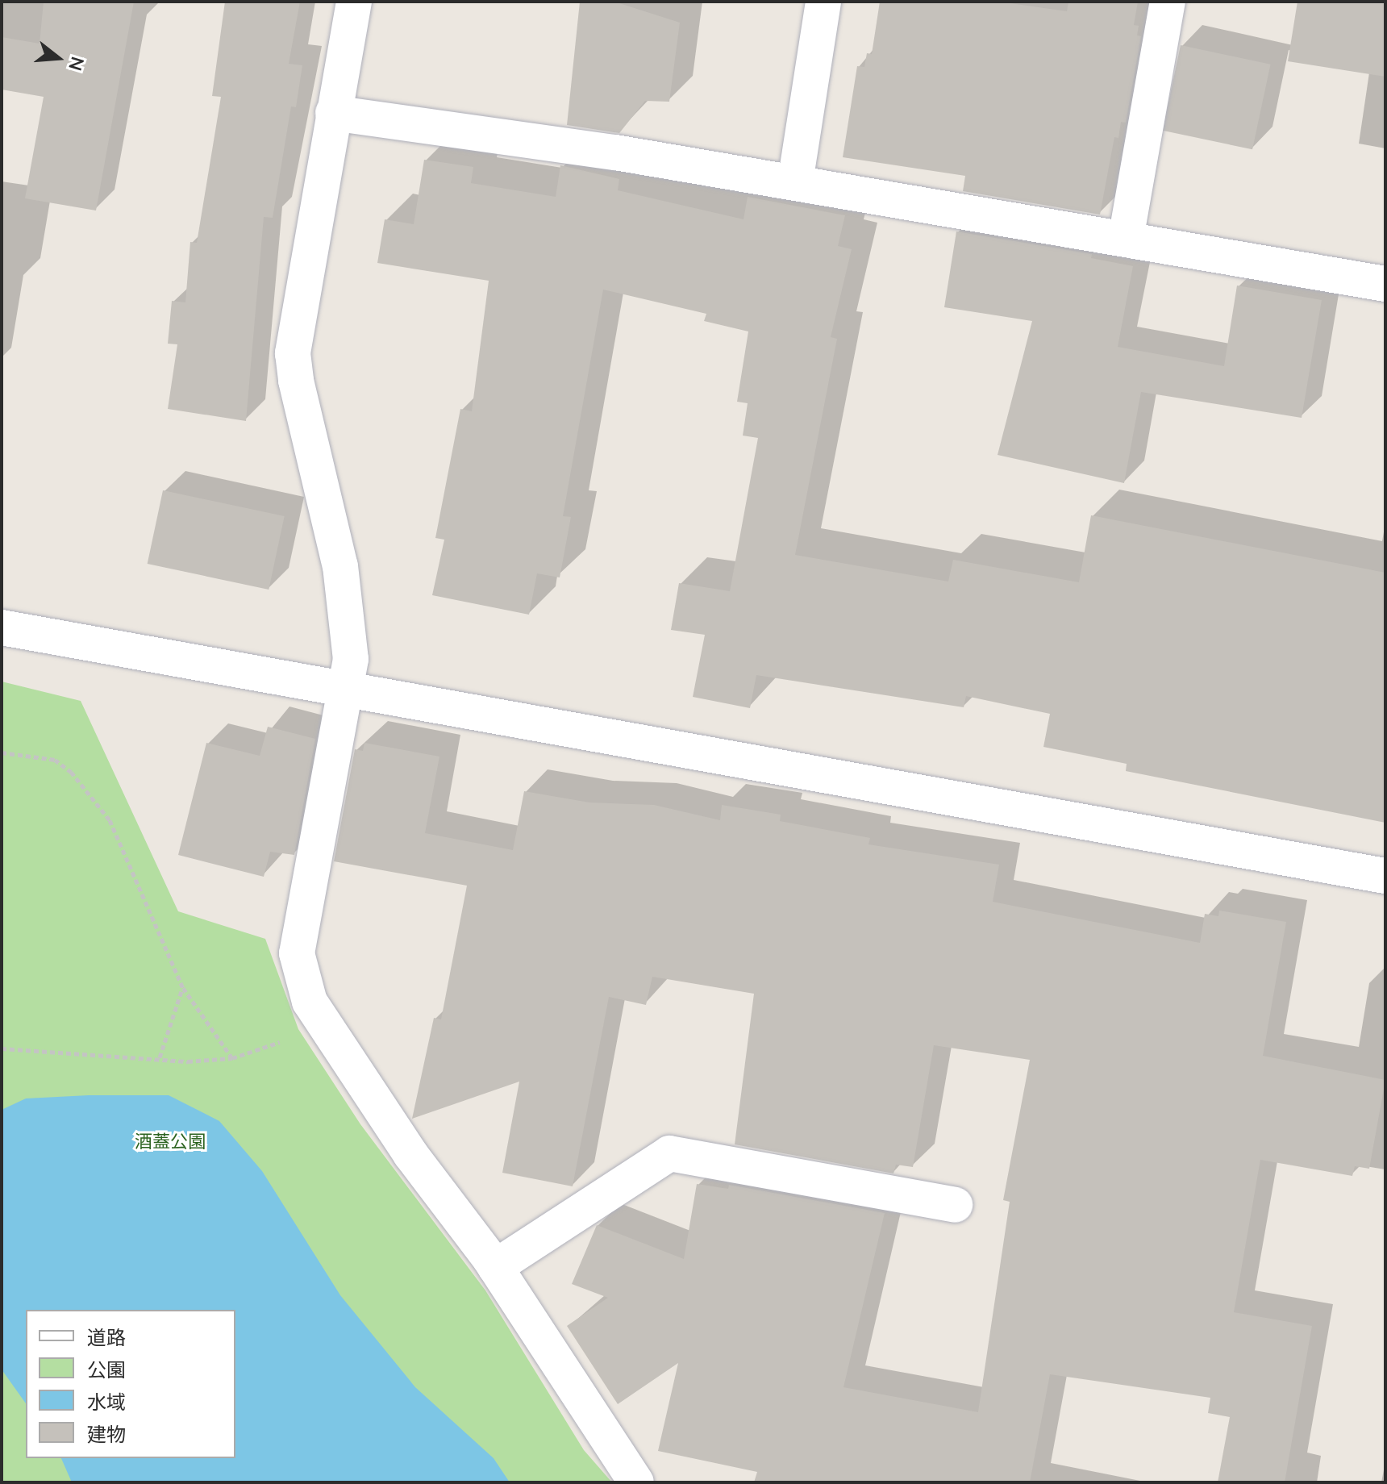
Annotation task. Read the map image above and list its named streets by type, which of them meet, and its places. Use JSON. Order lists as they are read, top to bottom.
{
  "parks": ["酒蓋公園"],
  "legend": [
    "道路",
    "公園",
    "水域",
    "建物"
  ],
  "north": "right"
}
